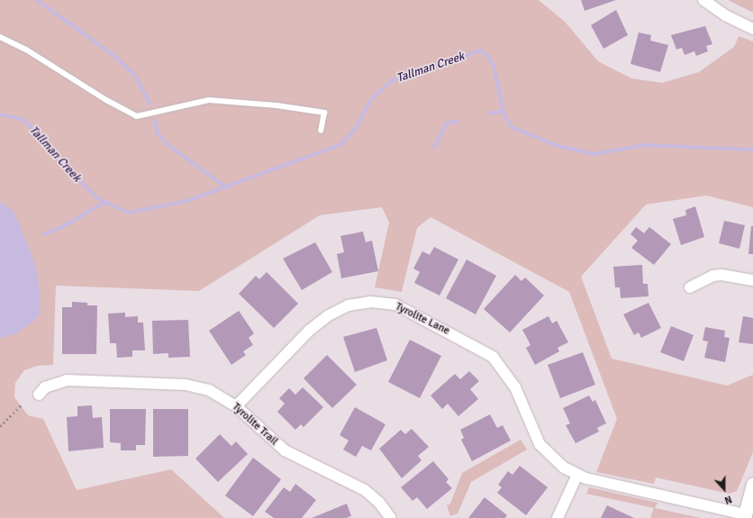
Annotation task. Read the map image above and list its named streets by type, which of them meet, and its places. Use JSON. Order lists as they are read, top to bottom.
{
  "streets": {
    "street": ["Tyrolite Lane", "Tyrolite Trail"]
  },
  "crossings": [
    ["Tyrolite Lane", "Tyrolite Trail"]
  ],
  "water": ["Tallman Creek"],
  "north": "bottom"
}
